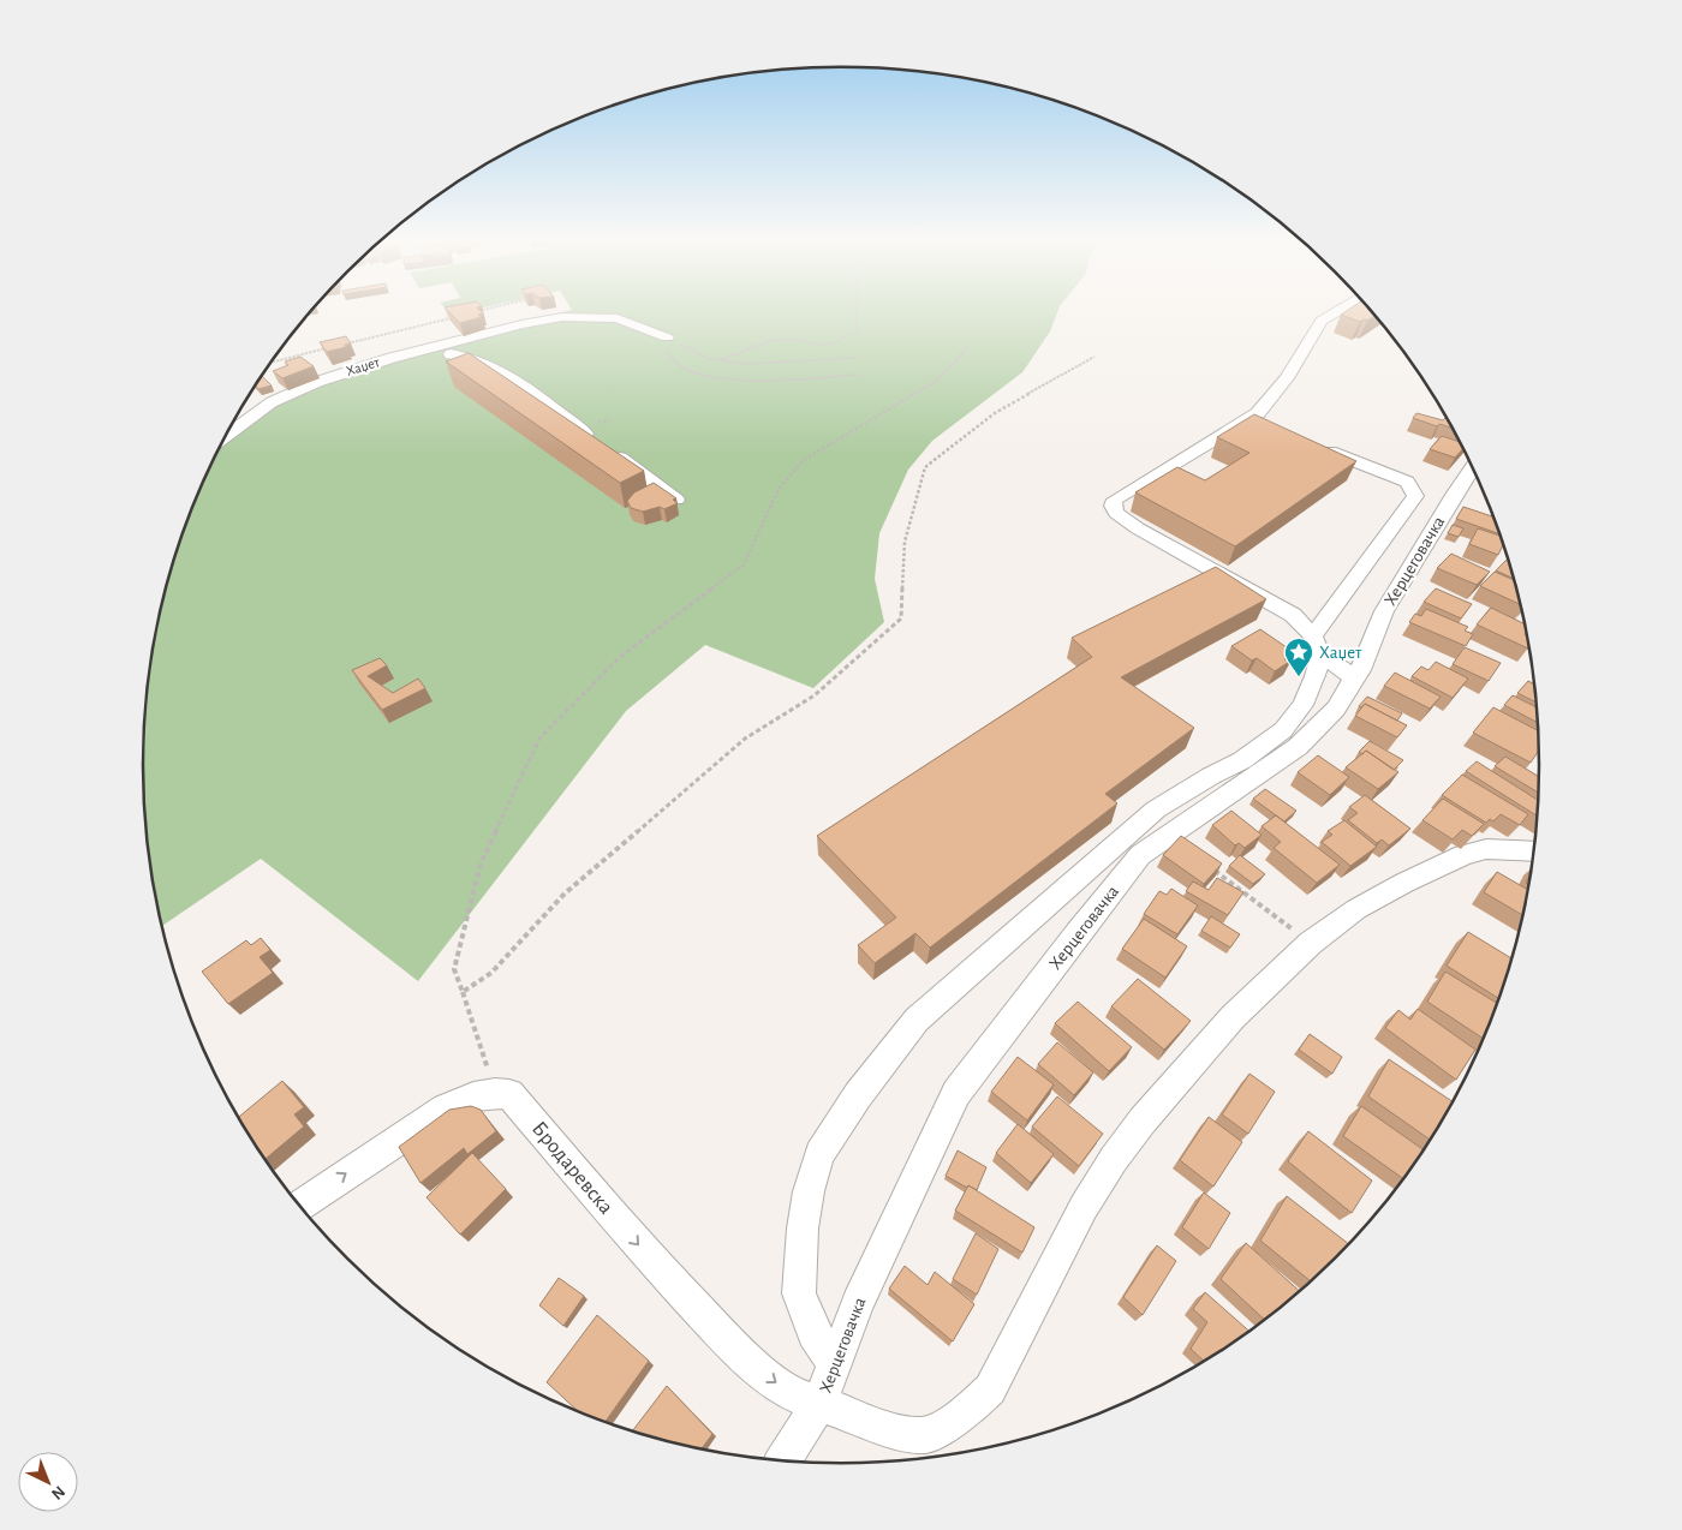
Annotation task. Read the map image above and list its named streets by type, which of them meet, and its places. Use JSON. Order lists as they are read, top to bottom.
{
  "streets": {
    "street": ["Хаџет", "Херцеговачка", "Бродаревска"]
  },
  "crossings": [
    ["Херцеговачка", "Бродаревска"]
  ],
  "one_way": ["Бродаревска"],
  "places": {
    "place": ["Хаџет"]
  },
  "north": "bottom right"
}
